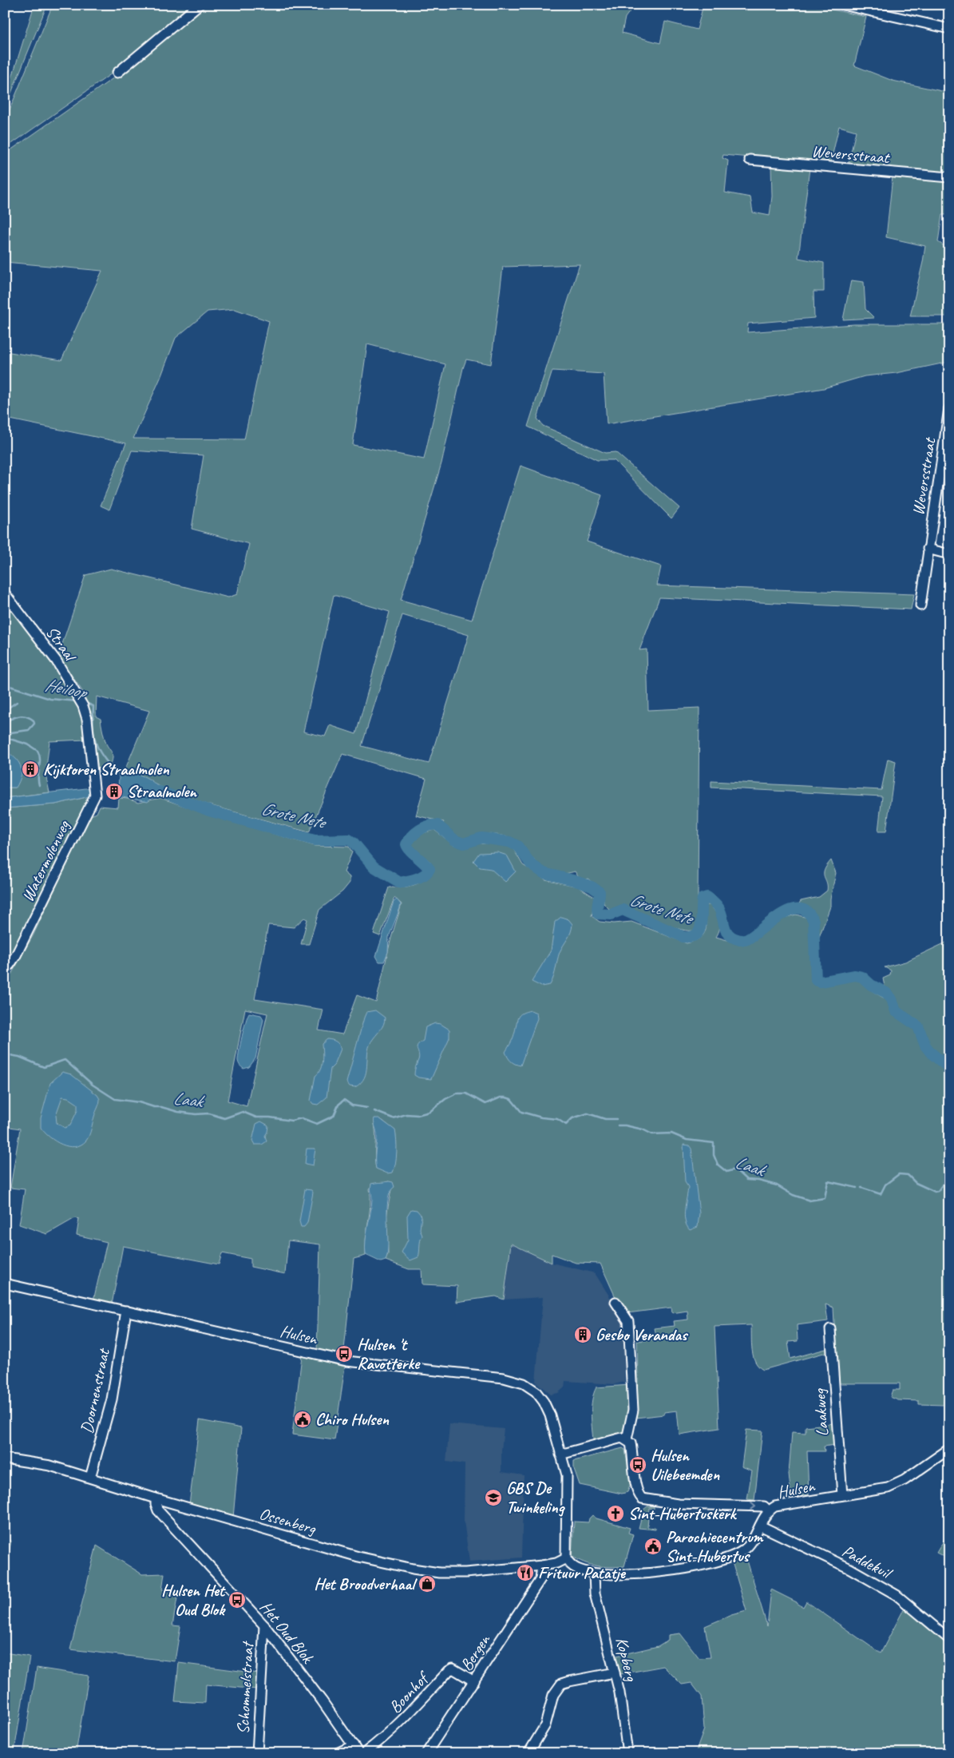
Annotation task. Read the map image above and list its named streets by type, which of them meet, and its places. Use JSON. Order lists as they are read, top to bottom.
{
  "streets": {
    "street": [
      "Weversstraat",
      "Straal",
      "Watermolenweg",
      "Hulsen",
      "Doornenstraat",
      "Laakweg",
      "Ossenberg",
      "Paddekuil",
      "Het Oud Blok",
      "Bergen",
      "Kopberg",
      "Schommelstraat",
      "Boonhof"
    ]
  },
  "crossings": [
    ["Straal", "Watermolenweg"],
    ["Hulsen", "Doornenstraat"],
    ["Hulsen", "Laakweg"],
    ["Hulsen", "Ossenberg"],
    ["Doornenstraat", "Ossenberg"],
    ["Ossenberg", "Het Oud Blok"],
    ["Ossenberg", "Bergen"],
    ["Het Oud Blok", "Schommelstraat"],
    ["Bergen", "Boonhof"]
  ],
  "water": ["Heiloop", "Grote Nete", "Laak"],
  "places": {
    "building": ["Kijktoren Straalmolen", "Straalmolen", "Gesbo Verandas"],
    "bus stop": ["Hulsen 't Ravotterke", "Hulsen Uilebeemden", "Hulsen Het Oud Blok"],
    "public building": ["Chiro Hulsen", "Parochiecentrum Sint-Hubertus"],
    "school or university": ["GBS De Twinkeling"],
    "church": ["Sint-Hubertuskerk"],
    "restaurant": ["Frituur Patatje"],
    "shop": ["Het Broodverhaal"]
  }
}
